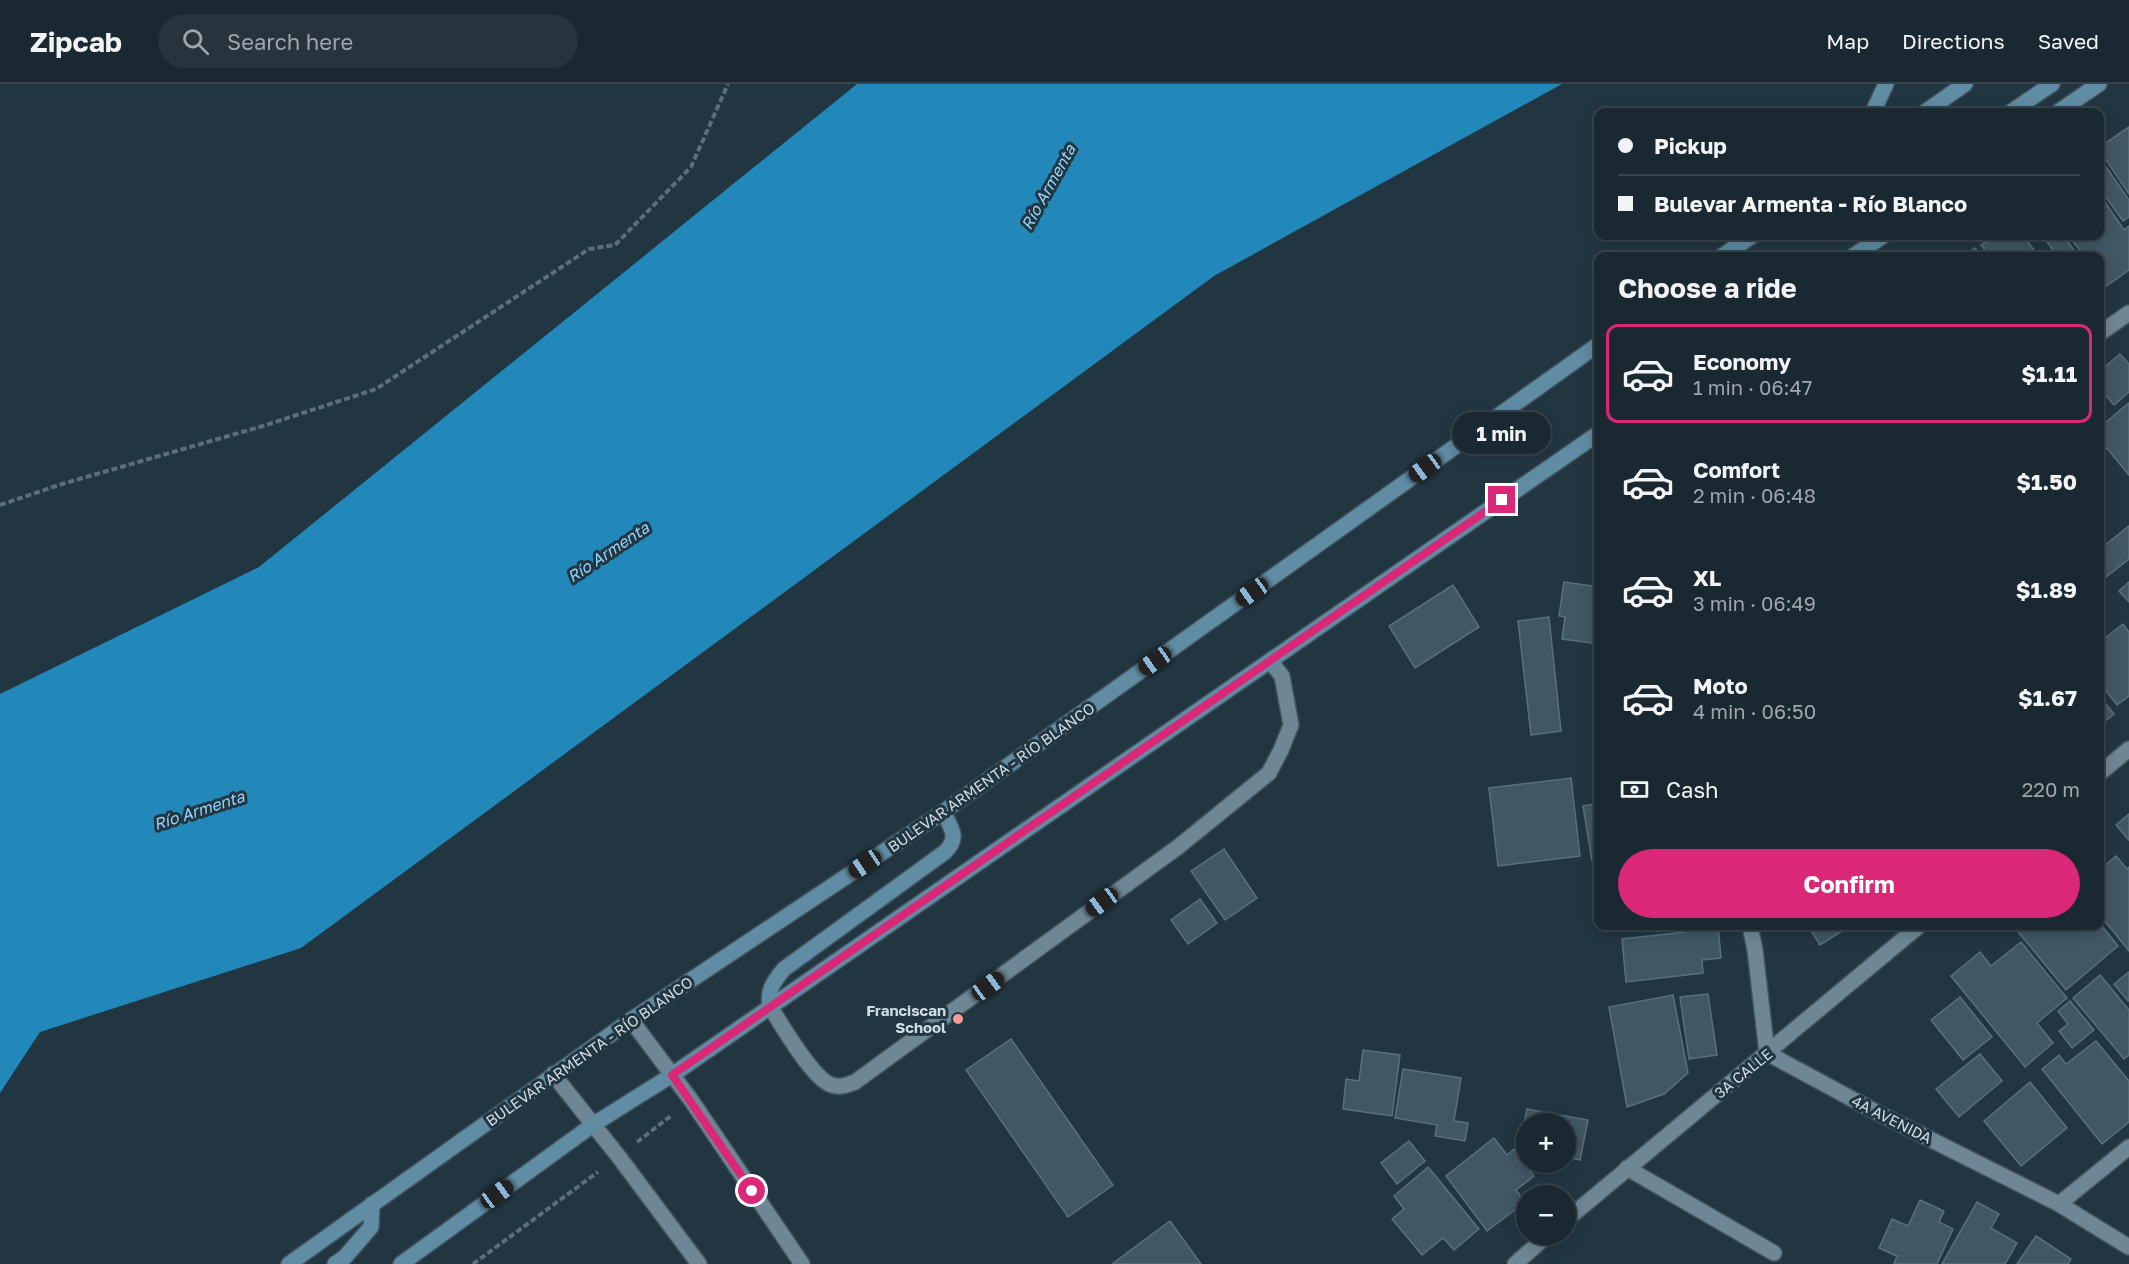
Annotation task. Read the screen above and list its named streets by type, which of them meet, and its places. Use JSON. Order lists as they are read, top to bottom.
{
  "streets": {
    "main road": ["BULEVAR ARMENTA - RÍO BLANCO"],
    "street": ["3A CALLE", "4A AVENIDA"]
  },
  "crossings": [
    ["3A CALLE", "4A AVENIDA"]
  ],
  "water": ["Río Armenta"],
  "places": ["Franciscan School"],
  "page": {
    "header": "Zipcab",
    "search": "Search here",
    "nav": ["Map", "Directions", "Saved"],
    "banner": ["Pickup", "Bulevar Armenta - Río Blanco"],
    "heading": "Choose a ride",
    "list": [
      {
        "name": "Economy",
        "note": "1 min · 06:47",
        "value": "$1.11"
      },
      {
        "name": "Comfort",
        "note": "2 min · 06:48",
        "value": "$1.50"
      },
      {
        "name": "XL",
        "note": "3 min · 06:49",
        "value": "$1.89"
      },
      {
        "name": "Moto",
        "note": "4 min · 06:50",
        "value": "$1.67"
      }
    ],
    "bubble": "1 min",
    "pay": ["Cash", "220 m"],
    "buttons": "Confirm",
    "map_buttons": ["+", "−"]
  }
}
